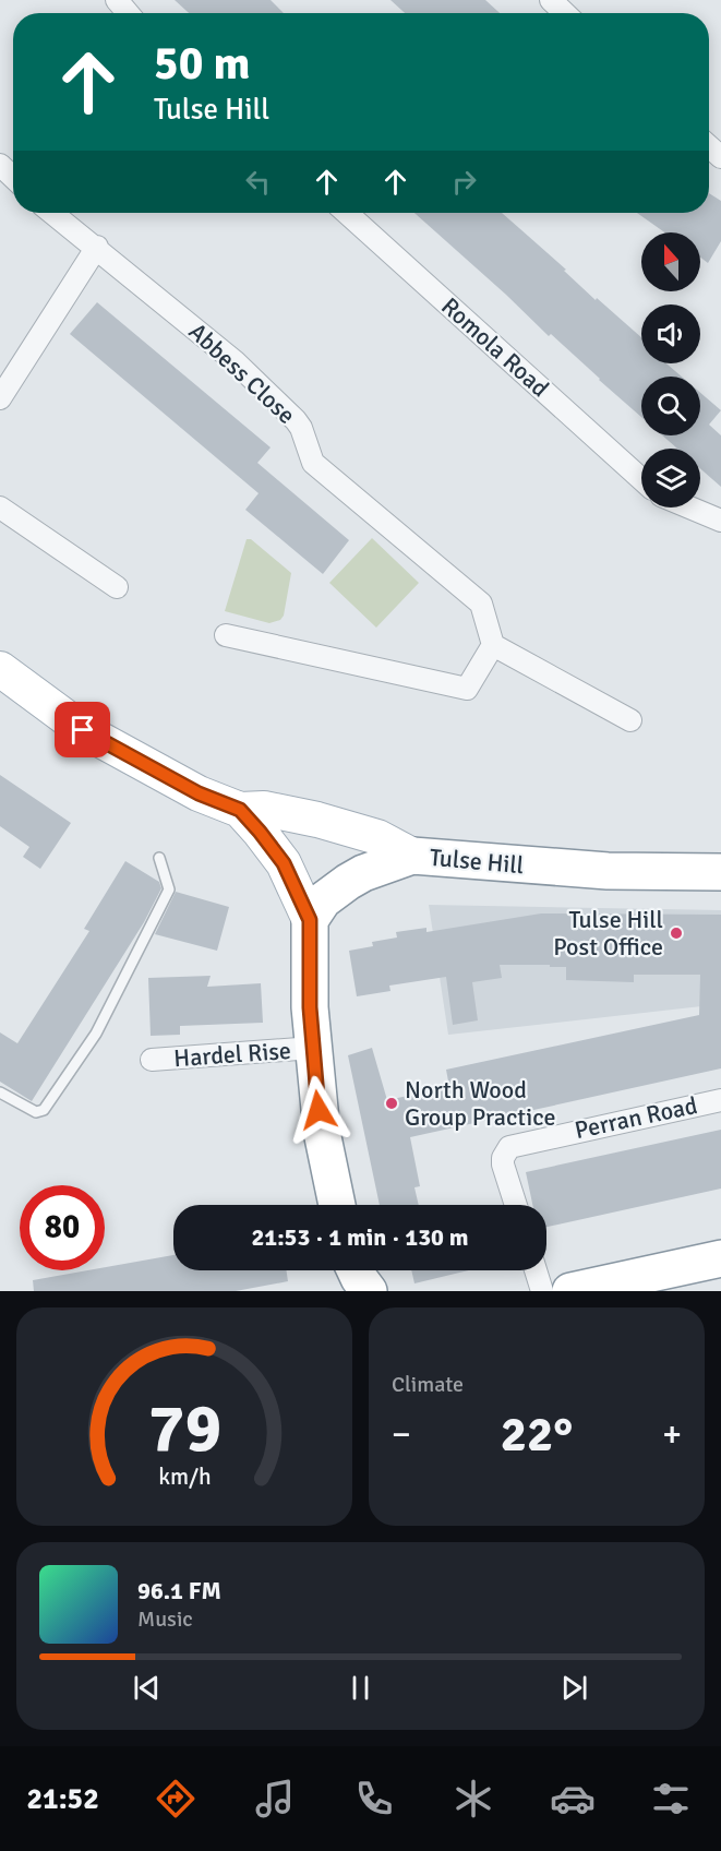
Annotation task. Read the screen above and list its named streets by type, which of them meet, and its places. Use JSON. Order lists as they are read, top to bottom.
{
  "streets": {
    "highway": ["Tulse Hill", "Hardel Rise"],
    "street": ["Romola Road", "Abbess Close", "Perran Road"]
  },
  "crossings": [
    ["Tulse Hill", "Hardel Rise"]
  ],
  "places": ["Tulse Hill Post Office", "North Wood Group Practice"],
  "north": "top",
  "page": {
    "turn": ["50 m", "Tulse Hill"],
    "limit": "80",
    "trip": "21:53 · 1 min · 130 m",
    "tile": "Climate",
    "heat": ["−", "22°", "+"],
    "song": ["96.1 FM", "Music"],
    "tabs": "21:52",
    "gauge": ["79", "km/h"]
  }
}
